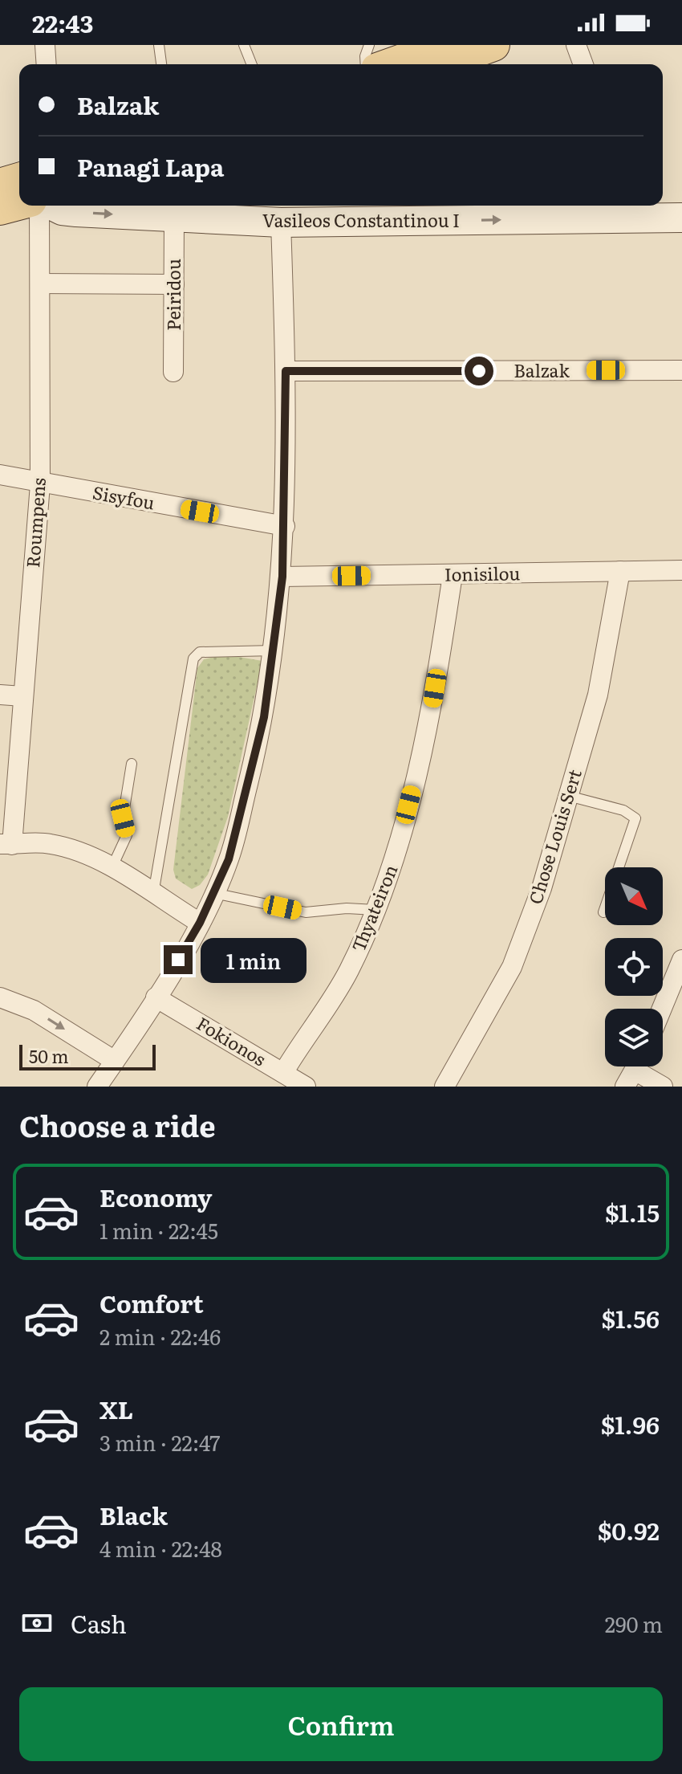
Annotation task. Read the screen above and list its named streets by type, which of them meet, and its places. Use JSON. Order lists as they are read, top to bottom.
{
  "streets": {
    "main road": ["Vasileos Constantinou I"],
    "street": [
      "Peiridou",
      "Balzak",
      "Sisyfou",
      "Roumpens",
      "Ionisilou",
      "Chose Louis Sert",
      "Thyateiron",
      "Fokionos"
    ]
  },
  "crossings": [
    ["Vasileos Constantinou I", "Peiridou"],
    ["Sisyfou", "Roumpens"],
    ["Ionisilou", "Chose Louis Sert"],
    ["Ionisilou", "Thyateiron"],
    ["Thyateiron", "Fokionos"]
  ],
  "one_way": ["Vasileos Constantinou I"],
  "scale_bar": "50 m",
  "north": "bottom right",
  "page": {
    "status": "22:43",
    "banner": ["Balzak", "Panagi Lapa"],
    "bubble": "1 min",
    "scale": "50 m",
    "heading": "Choose a ride",
    "list": [
      {
        "name": "Economy",
        "note": "1 min · 22:45",
        "value": "$1.15"
      },
      {
        "name": "Comfort",
        "note": "2 min · 22:46",
        "value": "$1.56"
      },
      {
        "name": "XL",
        "note": "3 min · 22:47",
        "value": "$1.96"
      },
      {
        "name": "Black",
        "note": "4 min · 22:48",
        "value": "$0.92"
      }
    ],
    "pay": ["Cash", "290 m"],
    "buttons": "Confirm"
  }
}
